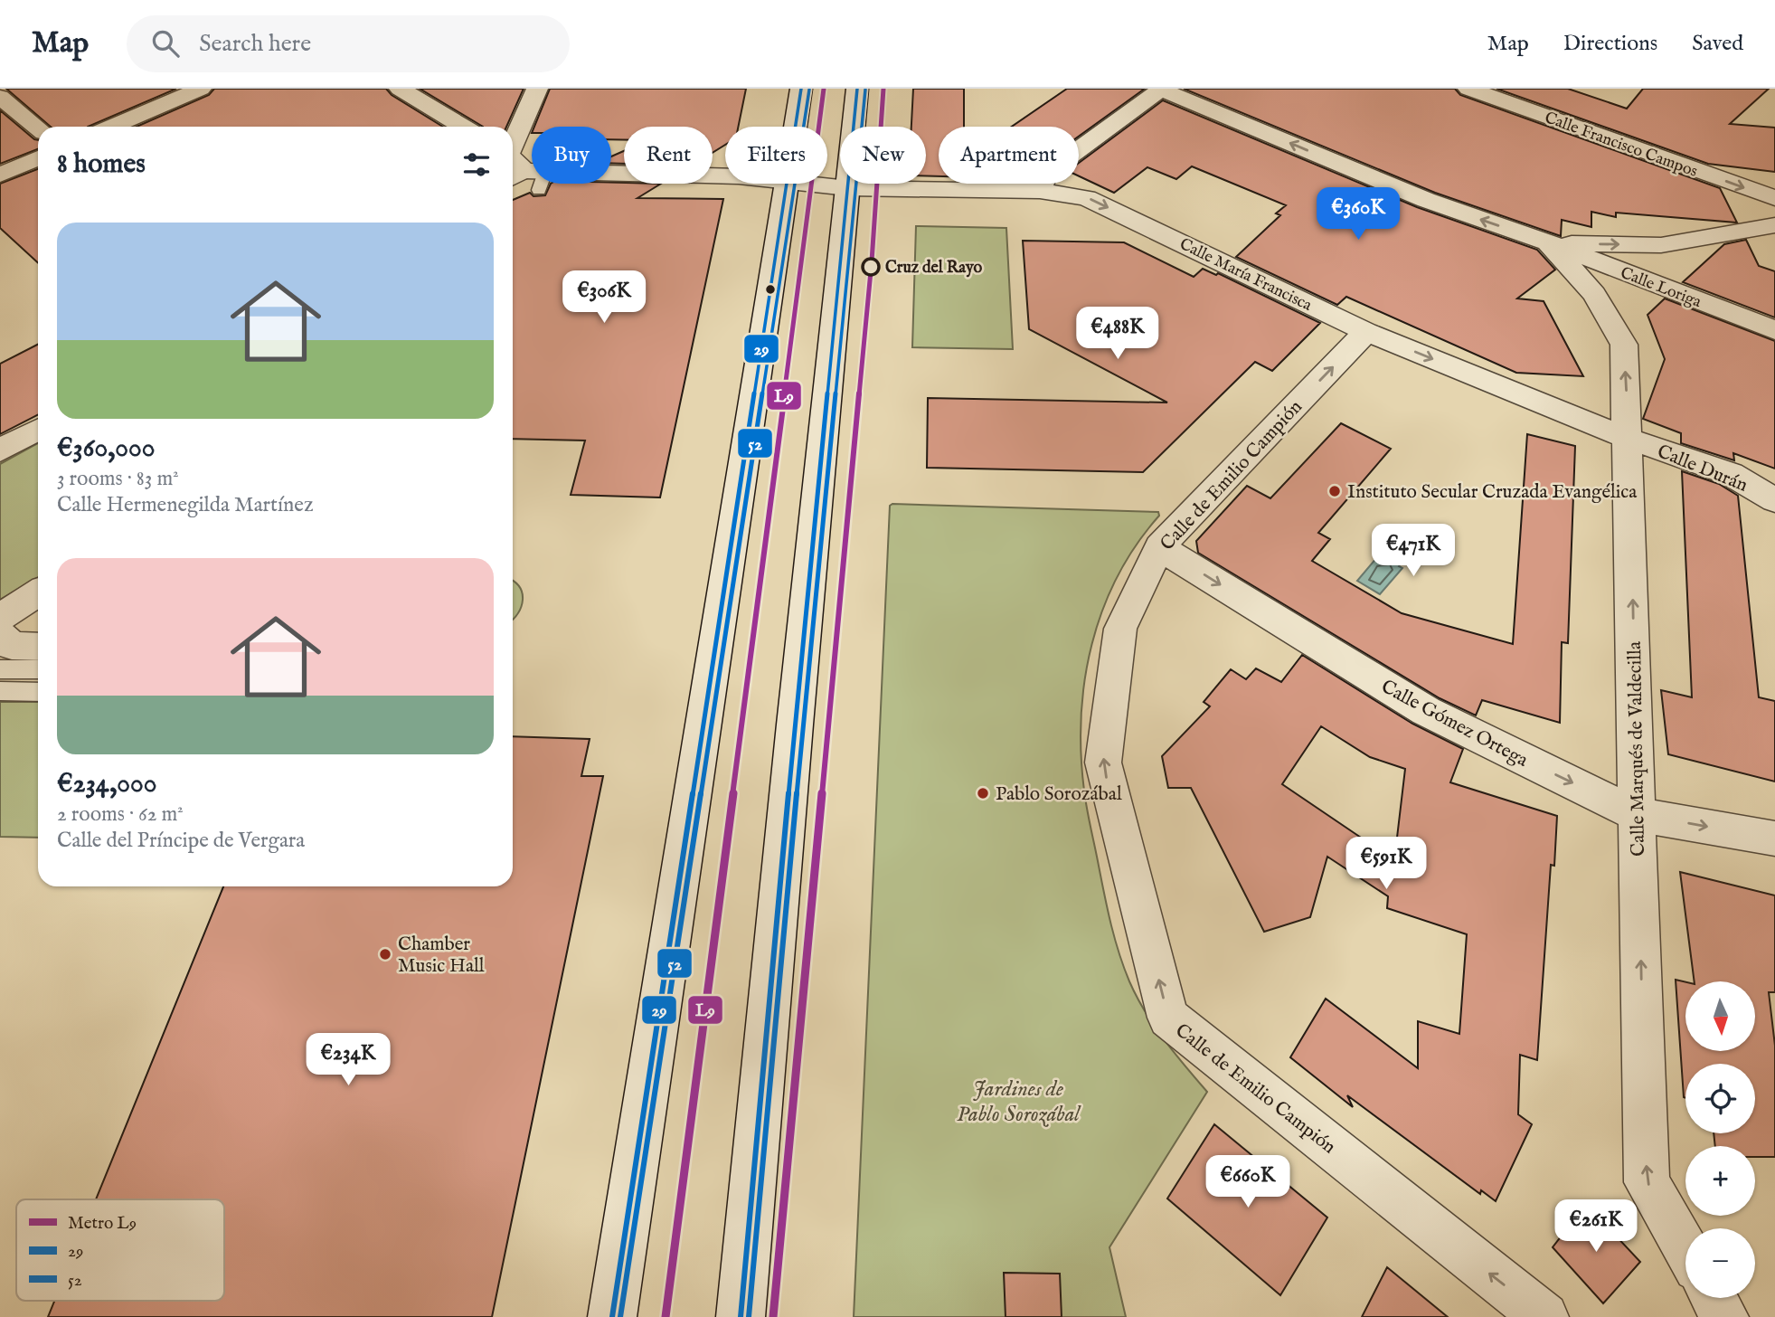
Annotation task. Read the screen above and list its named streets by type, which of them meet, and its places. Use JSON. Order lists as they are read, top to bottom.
{
  "streets": {
    "street": [
      "Calle Francisco Campos",
      "Calle María Francisca",
      "Calle Loriga",
      "Calle Durán",
      "Calle de Emilio Campión",
      "Calle Gómez Ortega",
      "Calle Marqués de Valdecilla"
    ]
  },
  "crossings": [
    ["Calle María Francisca", "Calle Durán"],
    ["Calle María Francisca", "Calle de Emilio Campión"],
    ["Calle María Francisca", "Calle Marqués de Valdecilla"],
    ["Calle Loriga", "Calle Marqués de Valdecilla"],
    ["Calle Durán", "Calle Marqués de Valdecilla"],
    ["Calle de Emilio Campión", "Calle Gómez Ortega"],
    ["Calle Gómez Ortega", "Calle Marqués de Valdecilla"]
  ],
  "one_way": [
    "Calle María Francisca",
    "Calle Loriga",
    "Calle Gómez Ortega",
    "Calle Marqués de Valdecilla"
  ],
  "parks": ["Jardines de Pablo Sorozábal"],
  "places": [
    "Cruz del Rayo",
    "Instituto Secular Cruzada Evangélica",
    "Pablo Sorozábal",
    "Chamber Music Hall"
  ],
  "lines": ["metro line L9", "transit line 29", "transit line 52"],
  "legend": ["Metro L9", "29", "52"],
  "north": "bottom",
  "page": {
    "header": "Map",
    "search": "Search here",
    "nav": ["Map", "Directions", "Saved"],
    "chip": [
      "Buy",
      "Rent",
      "Filters",
      "New",
      "Apartment"
    ],
    "heading": "8 homes",
    "price": [
      "€360K",
      "€306K",
      "€488K",
      "€471K",
      "€591K",
      "€234K",
      "€660K",
      "€261K"
    ],
    "list": [
      {
        "name": "€360,000",
        "note": "3 rooms · 83 m² · Calle Hermenegilda Martínez"
      },
      {
        "name": "€234,000",
        "note": "2 rooms · 62 m² · Calle del Príncipe de Vergara"
      }
    ],
    "map_buttons": ["+", "−"]
  }
}
